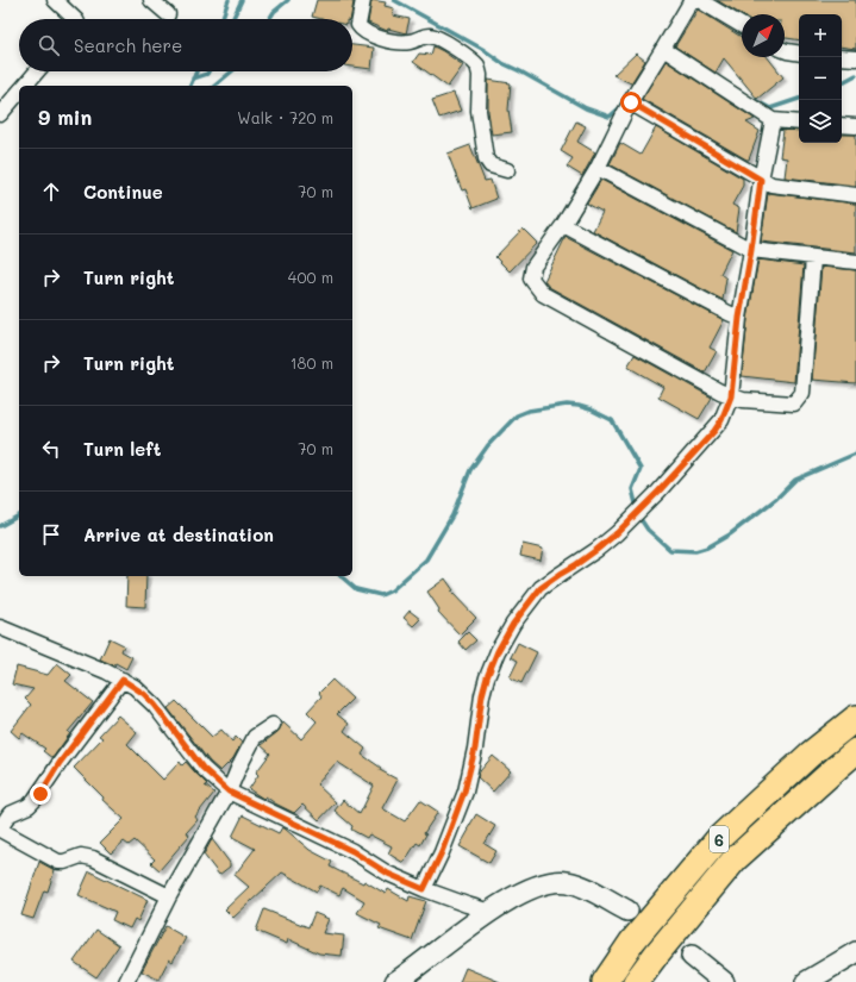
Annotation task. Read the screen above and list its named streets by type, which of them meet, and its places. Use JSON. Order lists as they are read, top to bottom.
{
  "streets": {
    "highway": ["6"]
  },
  "north": "top right",
  "page": {
    "map_buttons": ["+", "−"],
    "search": "Search here",
    "heading": ["9 min", "Walk · 720 m"],
    "list": [
      ["Continue", "70 m"],
      ["Turn right", "400 m"],
      ["Turn right", "180 m"],
      ["Turn left", "70 m"],
      "Arrive at destination"
    ]
  }
}
